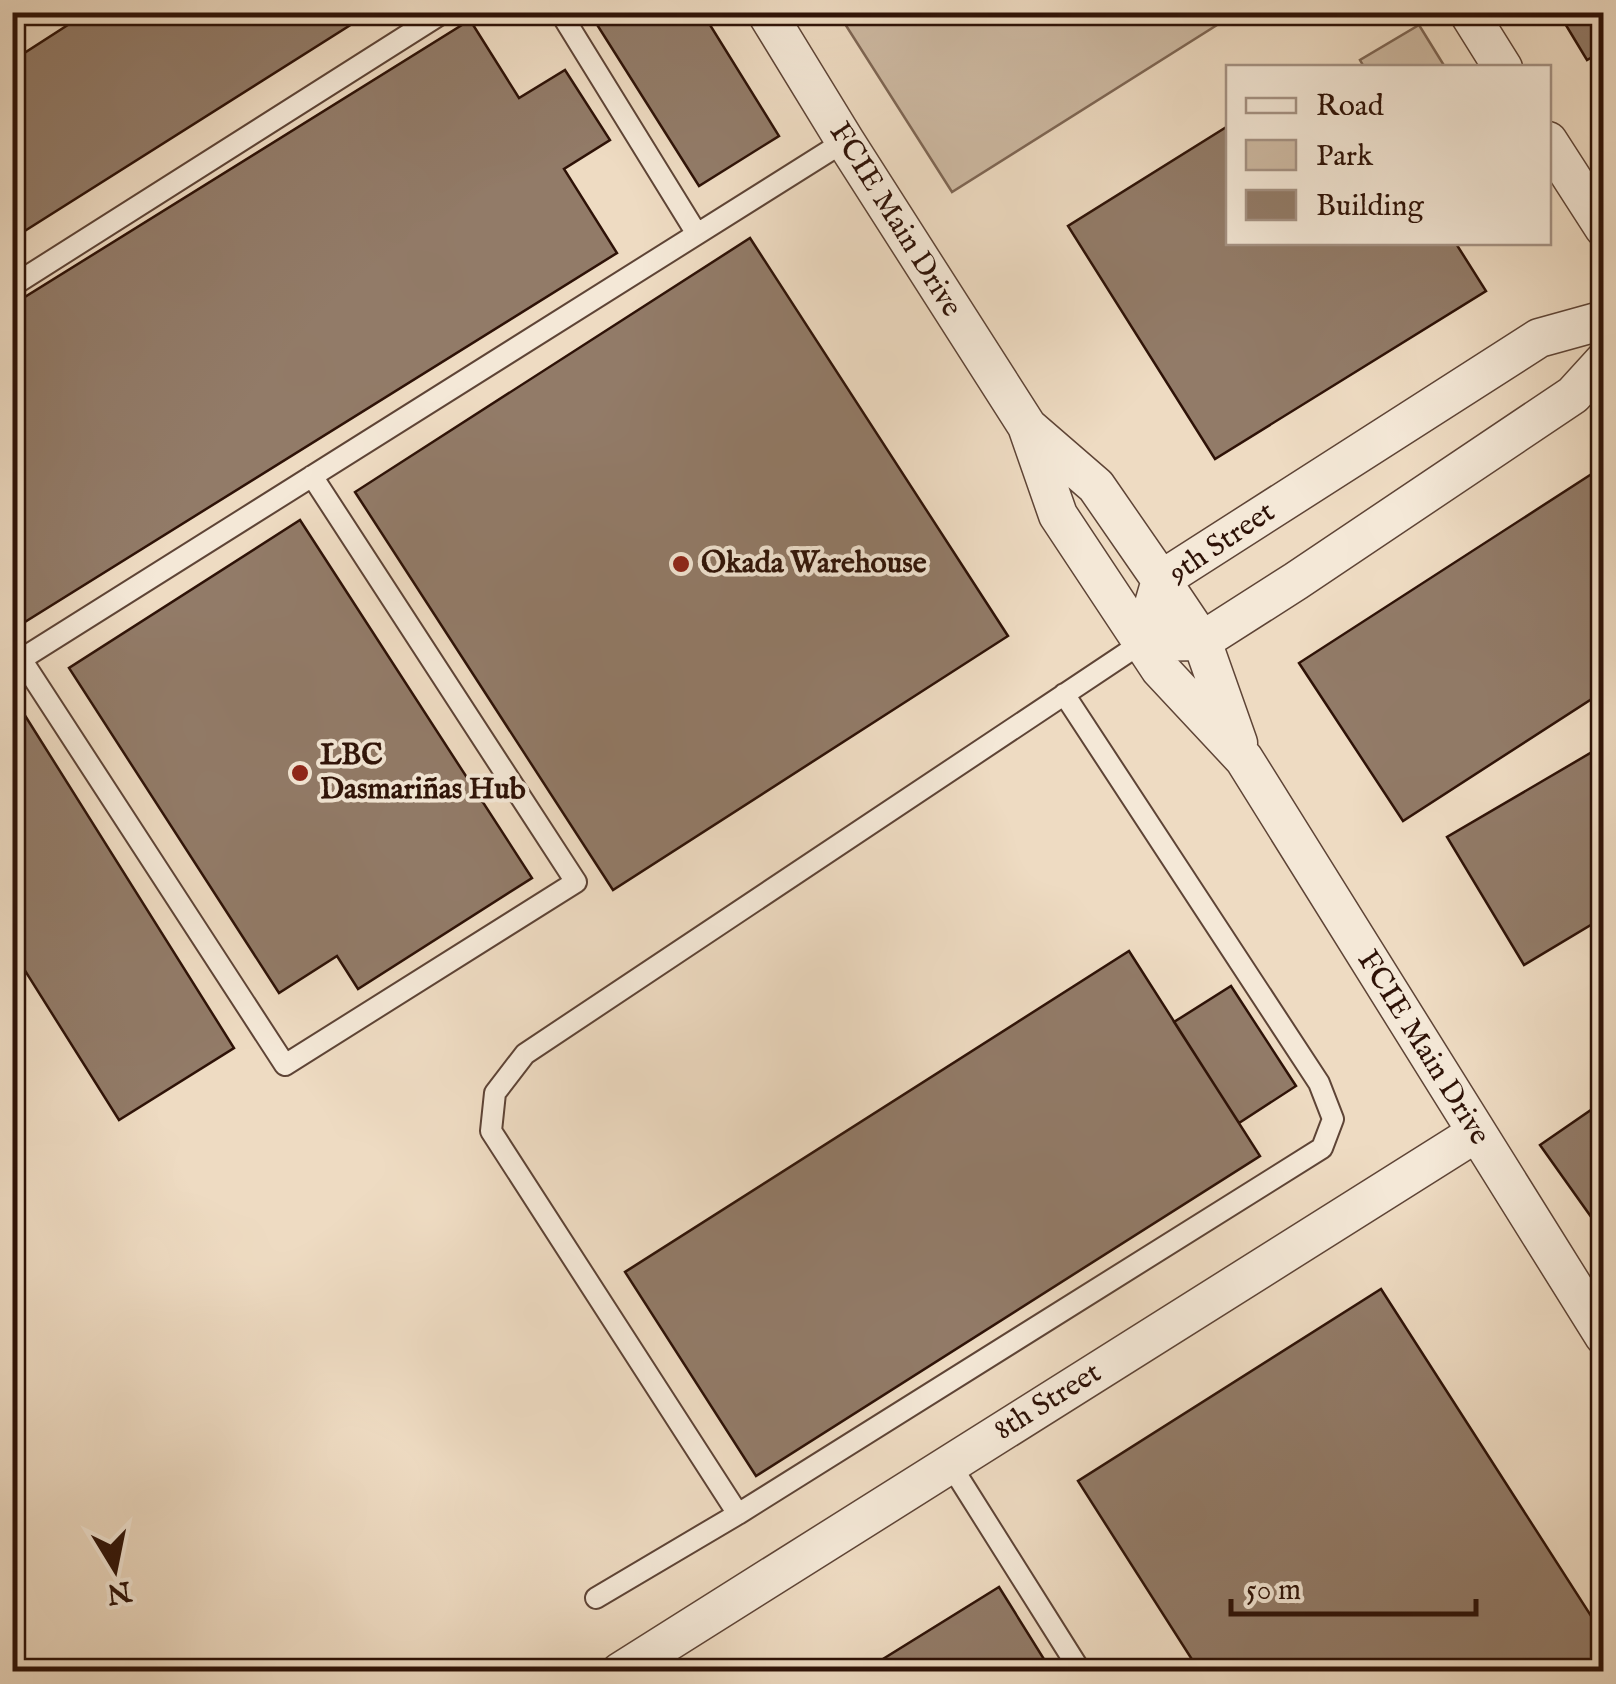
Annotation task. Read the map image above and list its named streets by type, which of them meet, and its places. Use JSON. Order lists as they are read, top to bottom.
{
  "streets": {
    "street": ["FCIE Main Drive", "9th Street", "8th Street"]
  },
  "crossings": [
    ["FCIE Main Drive", "9th Street"],
    ["FCIE Main Drive", "8th Street"]
  ],
  "places": ["Okada Warehouse", "LBC Dasmariñas Hub"],
  "legend": ["Road", "Park", "Building"],
  "scale_bar": "50 m",
  "north": "bottom"
}
